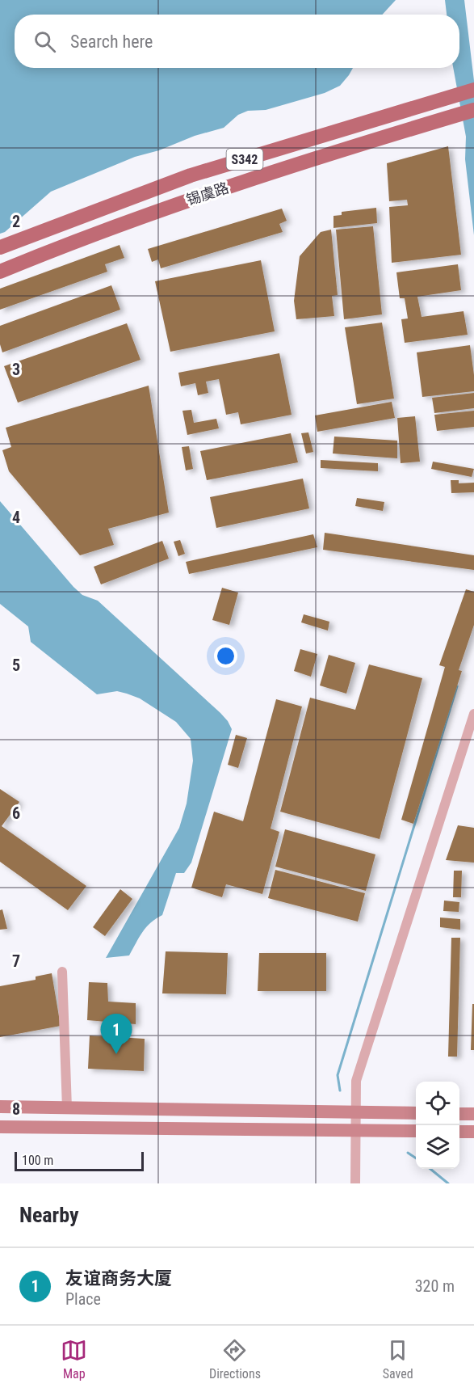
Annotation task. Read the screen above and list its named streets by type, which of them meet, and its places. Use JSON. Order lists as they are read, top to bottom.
{
  "streets": {
    "main road": ["S342", "锡虞路"]
  },
  "scale_bar": "100 m",
  "page": {
    "search": "Search here",
    "pins": "1",
    "scale": "100 m",
    "heading": "Nearby",
    "list": [
      {
        "mark": "1",
        "name": "友谊商务大厦",
        "note": "Place",
        "value": "320 m"
      }
    ],
    "nav": ["Map", "Directions", "Saved"]
  },
  "grid": {
    "rows": [
      "2",
      "3",
      "4",
      "5",
      "6",
      "7",
      "8"
    ]
  }
}
